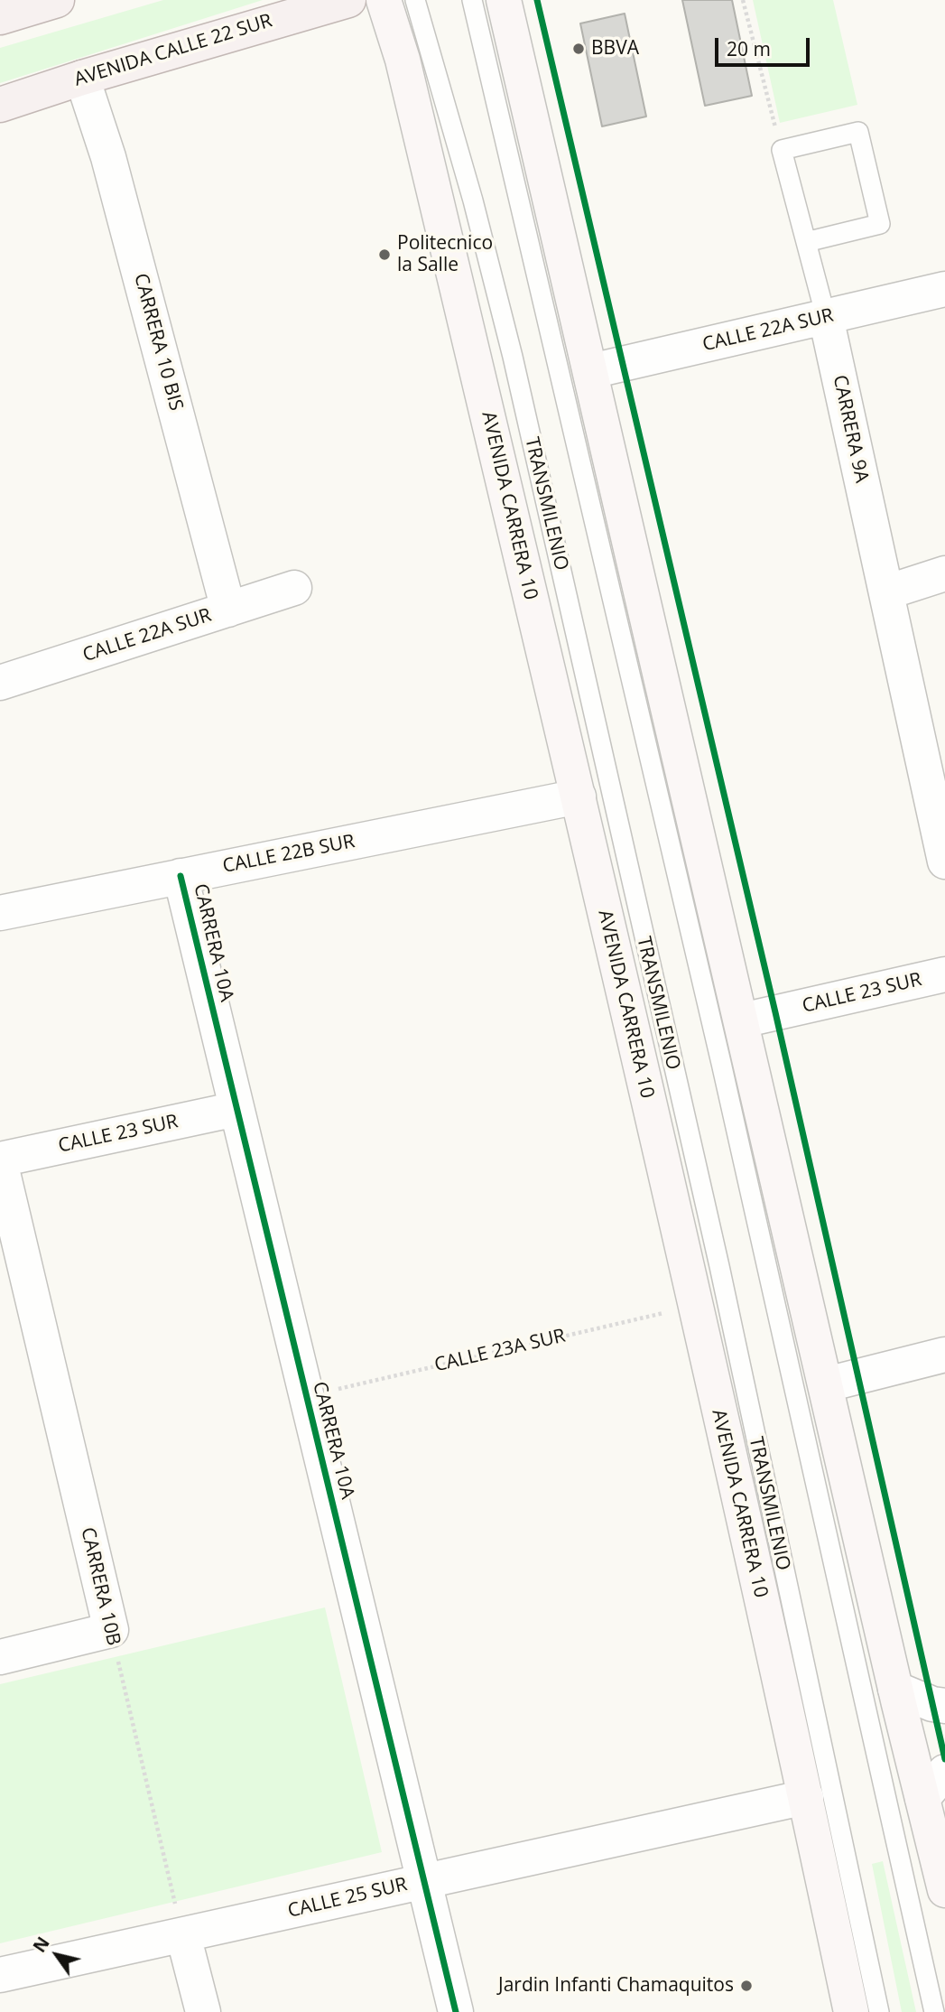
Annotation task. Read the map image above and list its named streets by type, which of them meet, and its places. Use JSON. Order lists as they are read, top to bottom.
{
  "streets": {
    "main road": ["AVENIDA CALLE 22 SUR", "AVENIDA CARRERA 10"],
    "street": [
      "CALLE 22A SUR",
      "CARRERA 10 BIS",
      "CARRERA 9A",
      "CALLE 22B SUR",
      "CARRERA 10A",
      "CALLE 23 SUR",
      "CARRERA 10B",
      "CALLE 25 SUR"
    ],
    "lane": ["TRANSMILENIO"],
    "path": ["CALLE 23A SUR"]
  },
  "crossings": [
    ["AVENIDA CALLE 22 SUR", "CARRERA 10 BIS"],
    ["CALLE 22A SUR", "CARRERA 10 BIS"],
    ["CALLE 22A SUR", "CARRERA 9A"],
    ["AVENIDA CARRERA 10", "CALLE 22B SUR"],
    ["AVENIDA CARRERA 10", "CALLE 23A SUR"],
    ["AVENIDA CARRERA 10", "CALLE 25 SUR"],
    ["CALLE 22B SUR", "CARRERA 10A"],
    ["CARRERA 10A", "CALLE 23 SUR"],
    ["CARRERA 10A", "CALLE 23A SUR"],
    ["CARRERA 10A", "CALLE 25 SUR"],
    ["CALLE 23 SUR", "CARRERA 10B"],
    ["CARRERA 10B", "CALLE 25 SUR"]
  ],
  "places": ["BBVA", "Politecnico la Salle", "Jardin Infanti Chamaquitos"],
  "scale_bar": "20 m",
  "north": "top left"
}
